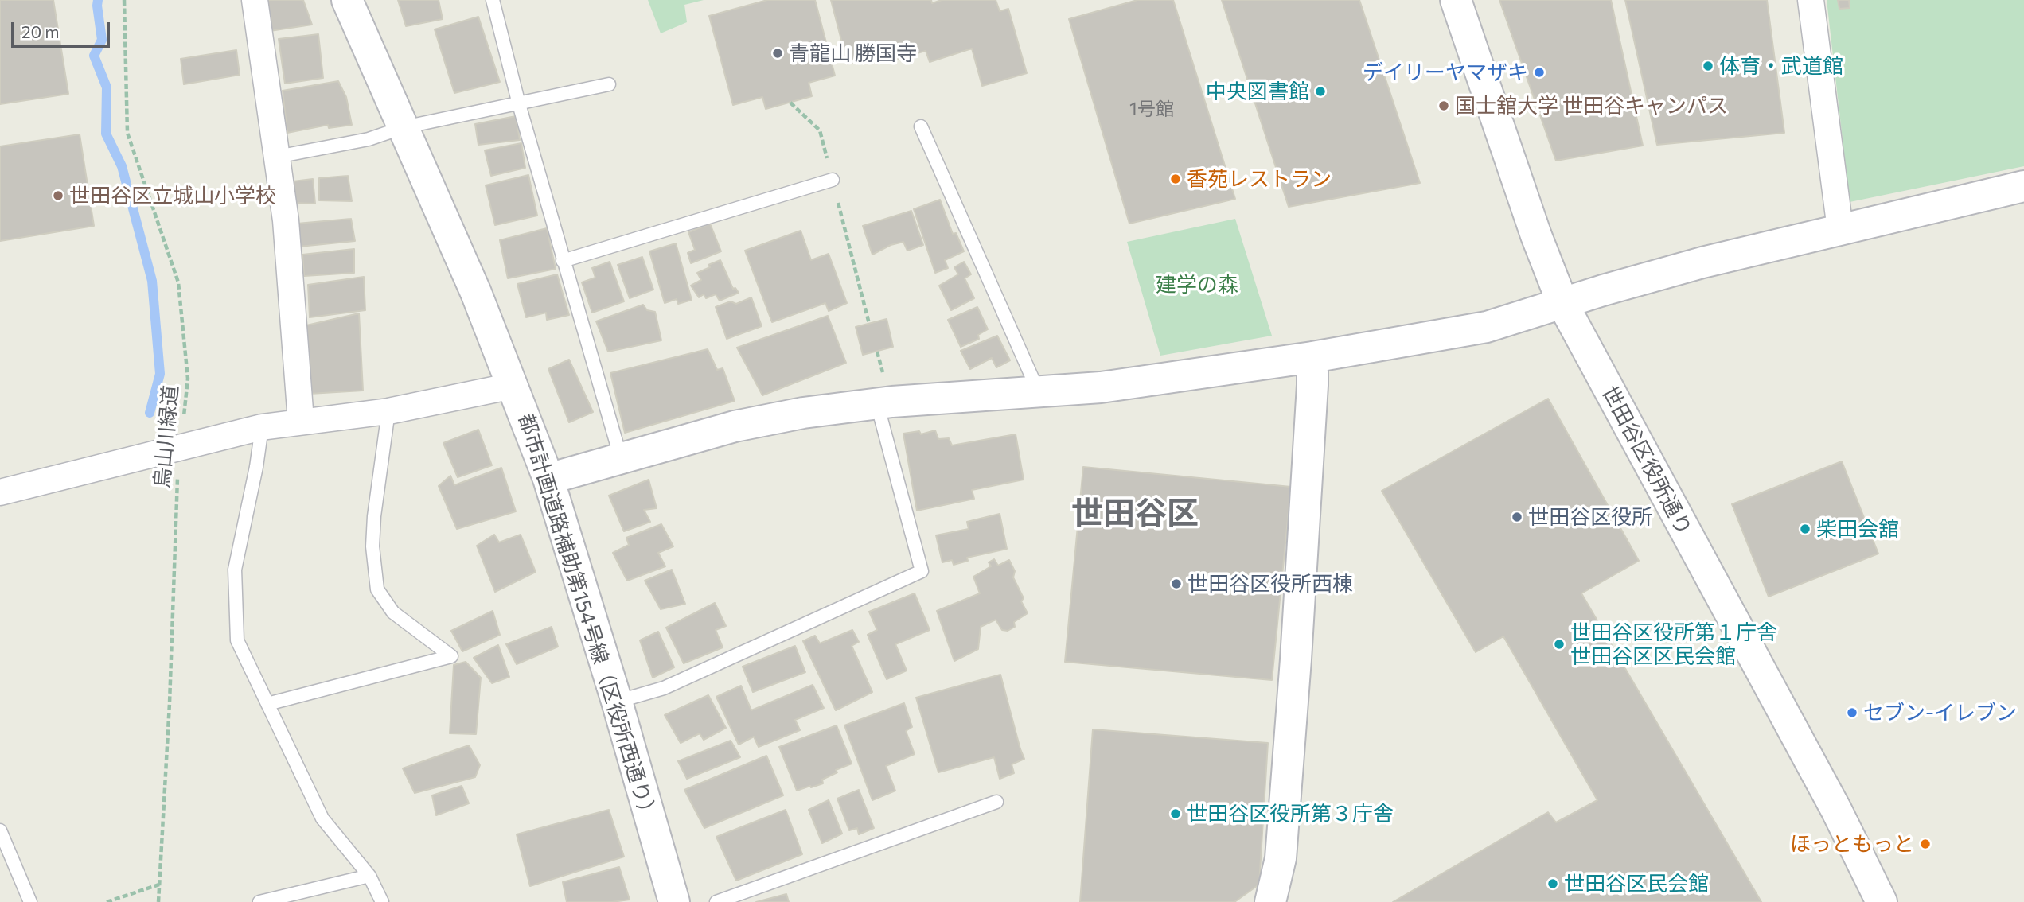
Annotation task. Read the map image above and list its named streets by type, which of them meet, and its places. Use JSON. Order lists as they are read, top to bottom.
{
  "streets": {
    "street": ["世田谷区役所通り", "都市計画道路補助第154号線（区役所西通り）"],
    "path": ["烏山川緑道"]
  },
  "districts": ["世田谷区"],
  "parks": ["建学の森"],
  "places": [
    "青龍山 勝国寺",
    "体育・武道館",
    "デイリーヤマザキ",
    "中央図書館",
    "国士舘大学 世田谷キャンパス",
    "香苑レストラン",
    "世田谷区立城山小学校",
    "世田谷区役所",
    "柴田会舘",
    "世田谷区役所西棟",
    "世田谷区役所第１庁舎 世田谷区区民会館",
    "セブン-イレブン",
    "世田谷区役所第３庁舎",
    "ほっともっと",
    "世田谷区民会館"
  ],
  "house_numbers": ["1号館"],
  "scale_bar": "20 m"
}
